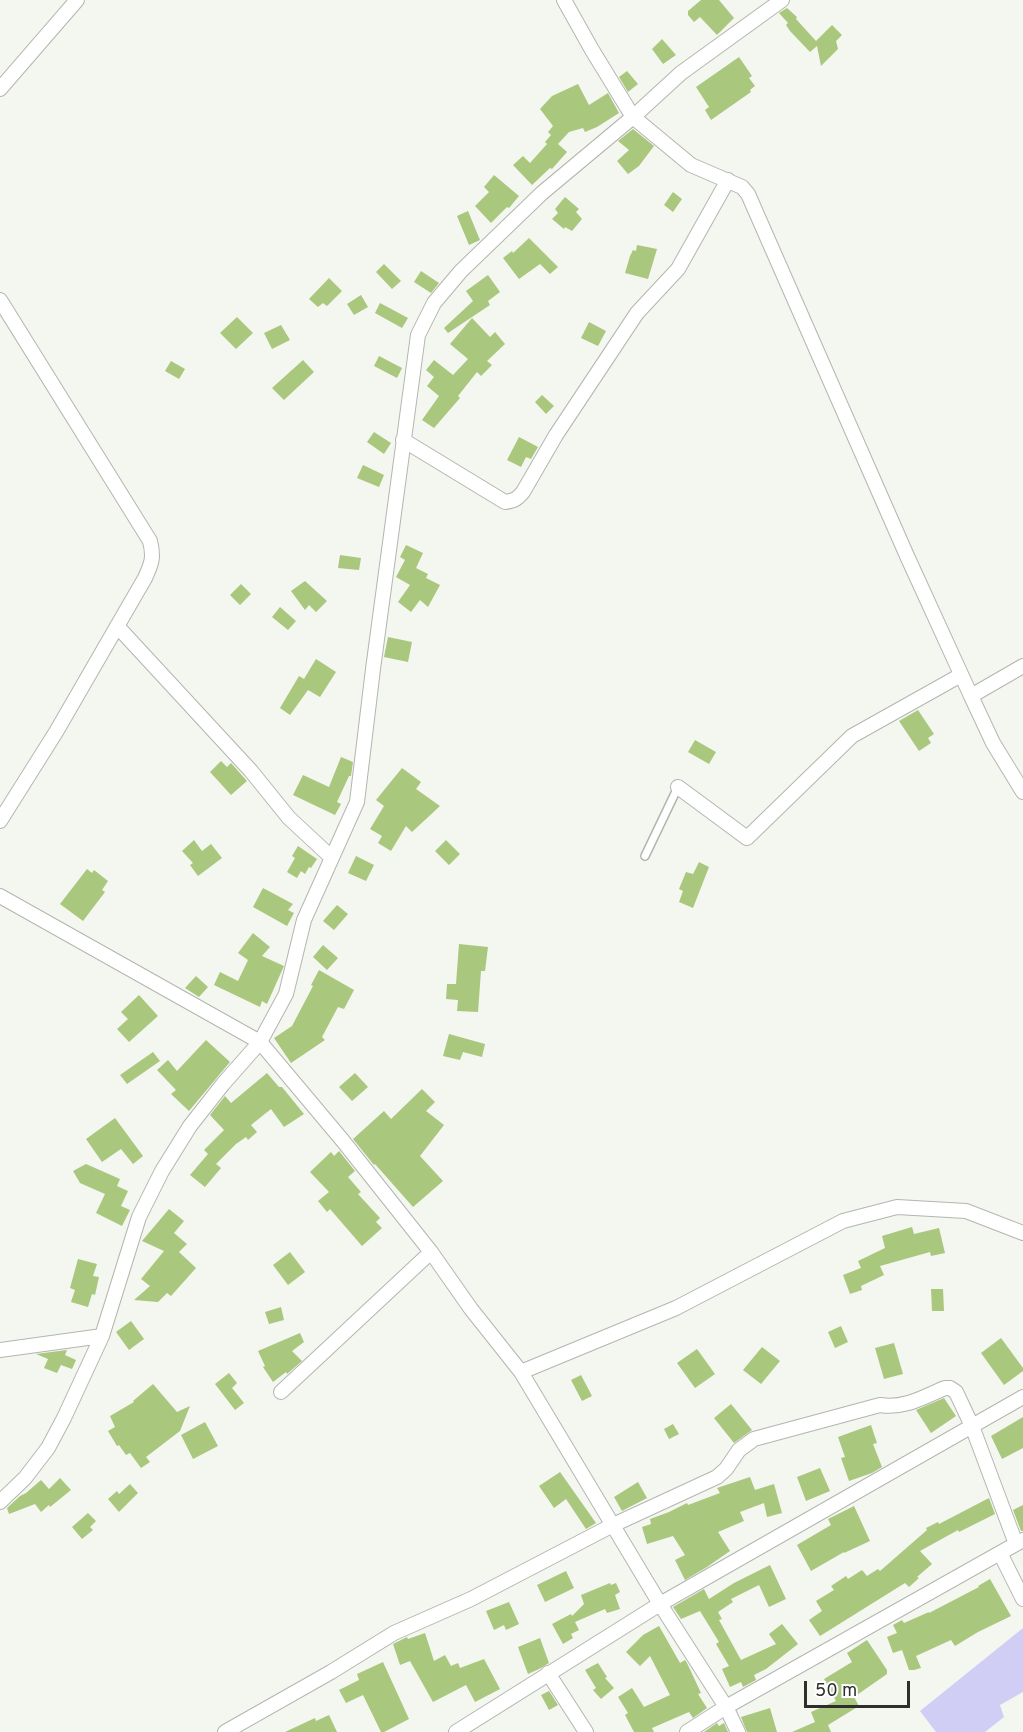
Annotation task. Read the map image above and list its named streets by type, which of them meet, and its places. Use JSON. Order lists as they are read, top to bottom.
{
  "scale_bar": "50 m"
}
